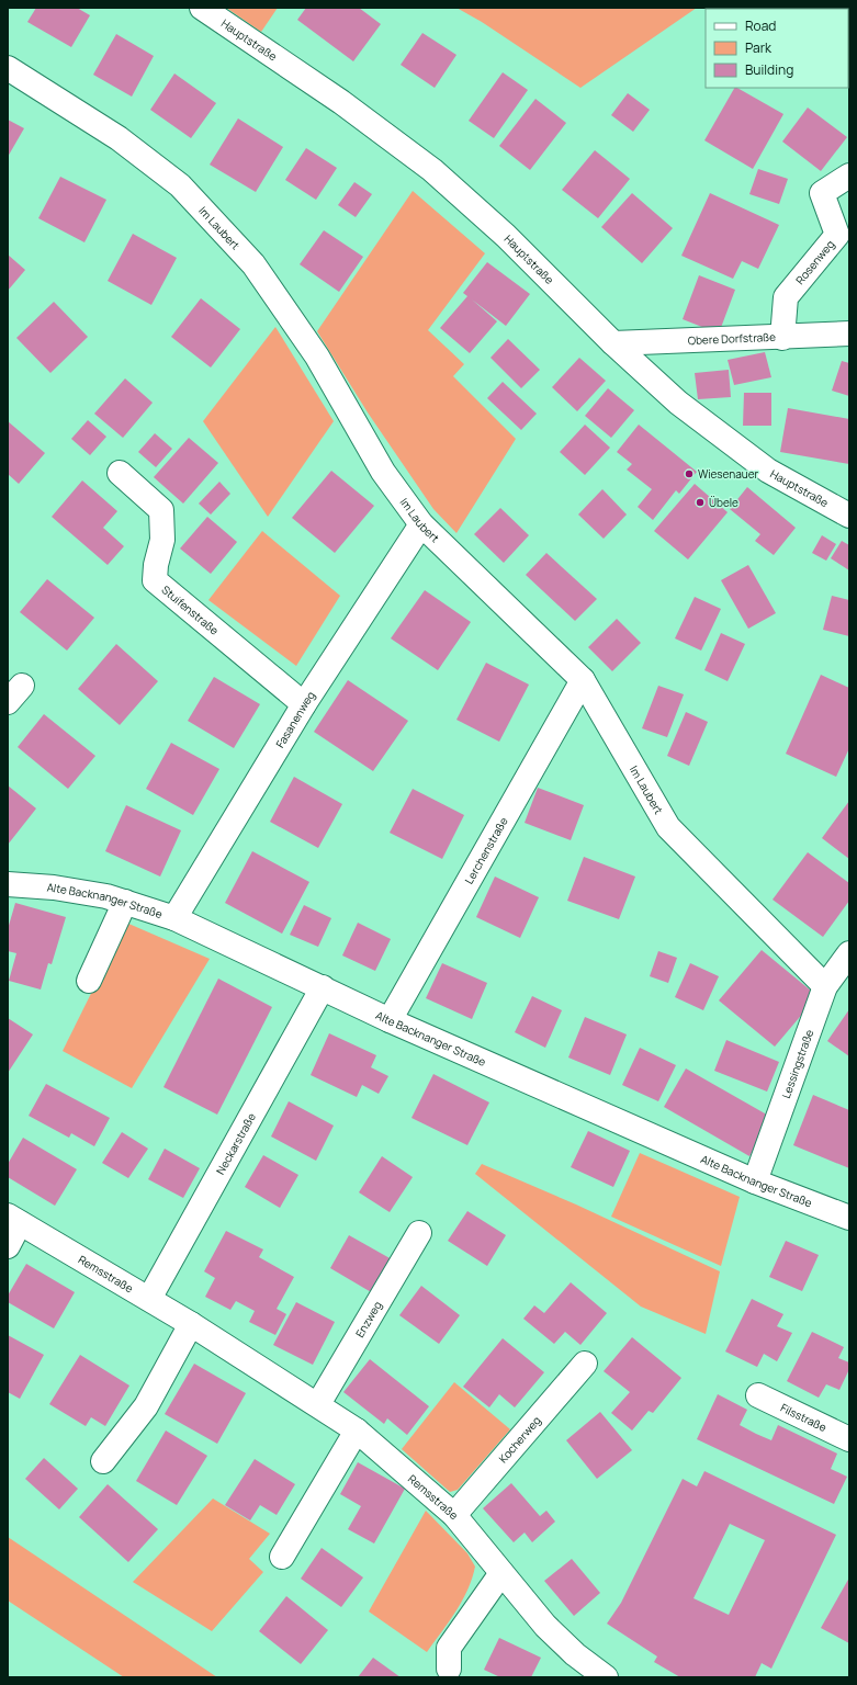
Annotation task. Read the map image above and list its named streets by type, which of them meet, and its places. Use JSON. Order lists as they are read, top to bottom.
{
  "streets": {
    "street": [
      "Hauptstraße",
      "Im Laubert",
      "Rosenweg",
      "Obere Dorfstraße",
      "Stuifenstraße",
      "Fasanenweg",
      "Lerchenstraße",
      "Alte Backnanger Straße",
      "Lessingstraße",
      "Neckarstraße",
      "Remsstraße",
      "Enzweg",
      "Filsstraße",
      "Kocherweg"
    ]
  },
  "crossings": [
    ["Hauptstraße", "Obere Dorfstraße"],
    ["Im Laubert", "Fasanenweg"],
    ["Im Laubert", "Lerchenstraße"],
    ["Im Laubert", "Lessingstraße"],
    ["Rosenweg", "Obere Dorfstraße"],
    ["Stuifenstraße", "Fasanenweg"],
    ["Fasanenweg", "Alte Backnanger Straße"],
    ["Lerchenstraße", "Alte Backnanger Straße"],
    ["Alte Backnanger Straße", "Lessingstraße"],
    ["Alte Backnanger Straße", "Neckarstraße"],
    ["Neckarstraße", "Remsstraße"],
    ["Remsstraße", "Enzweg"],
    ["Remsstraße", "Kocherweg"]
  ],
  "places": ["Wiesenauer", "Übele"],
  "legend": ["Road", "Park", "Building"]
}
